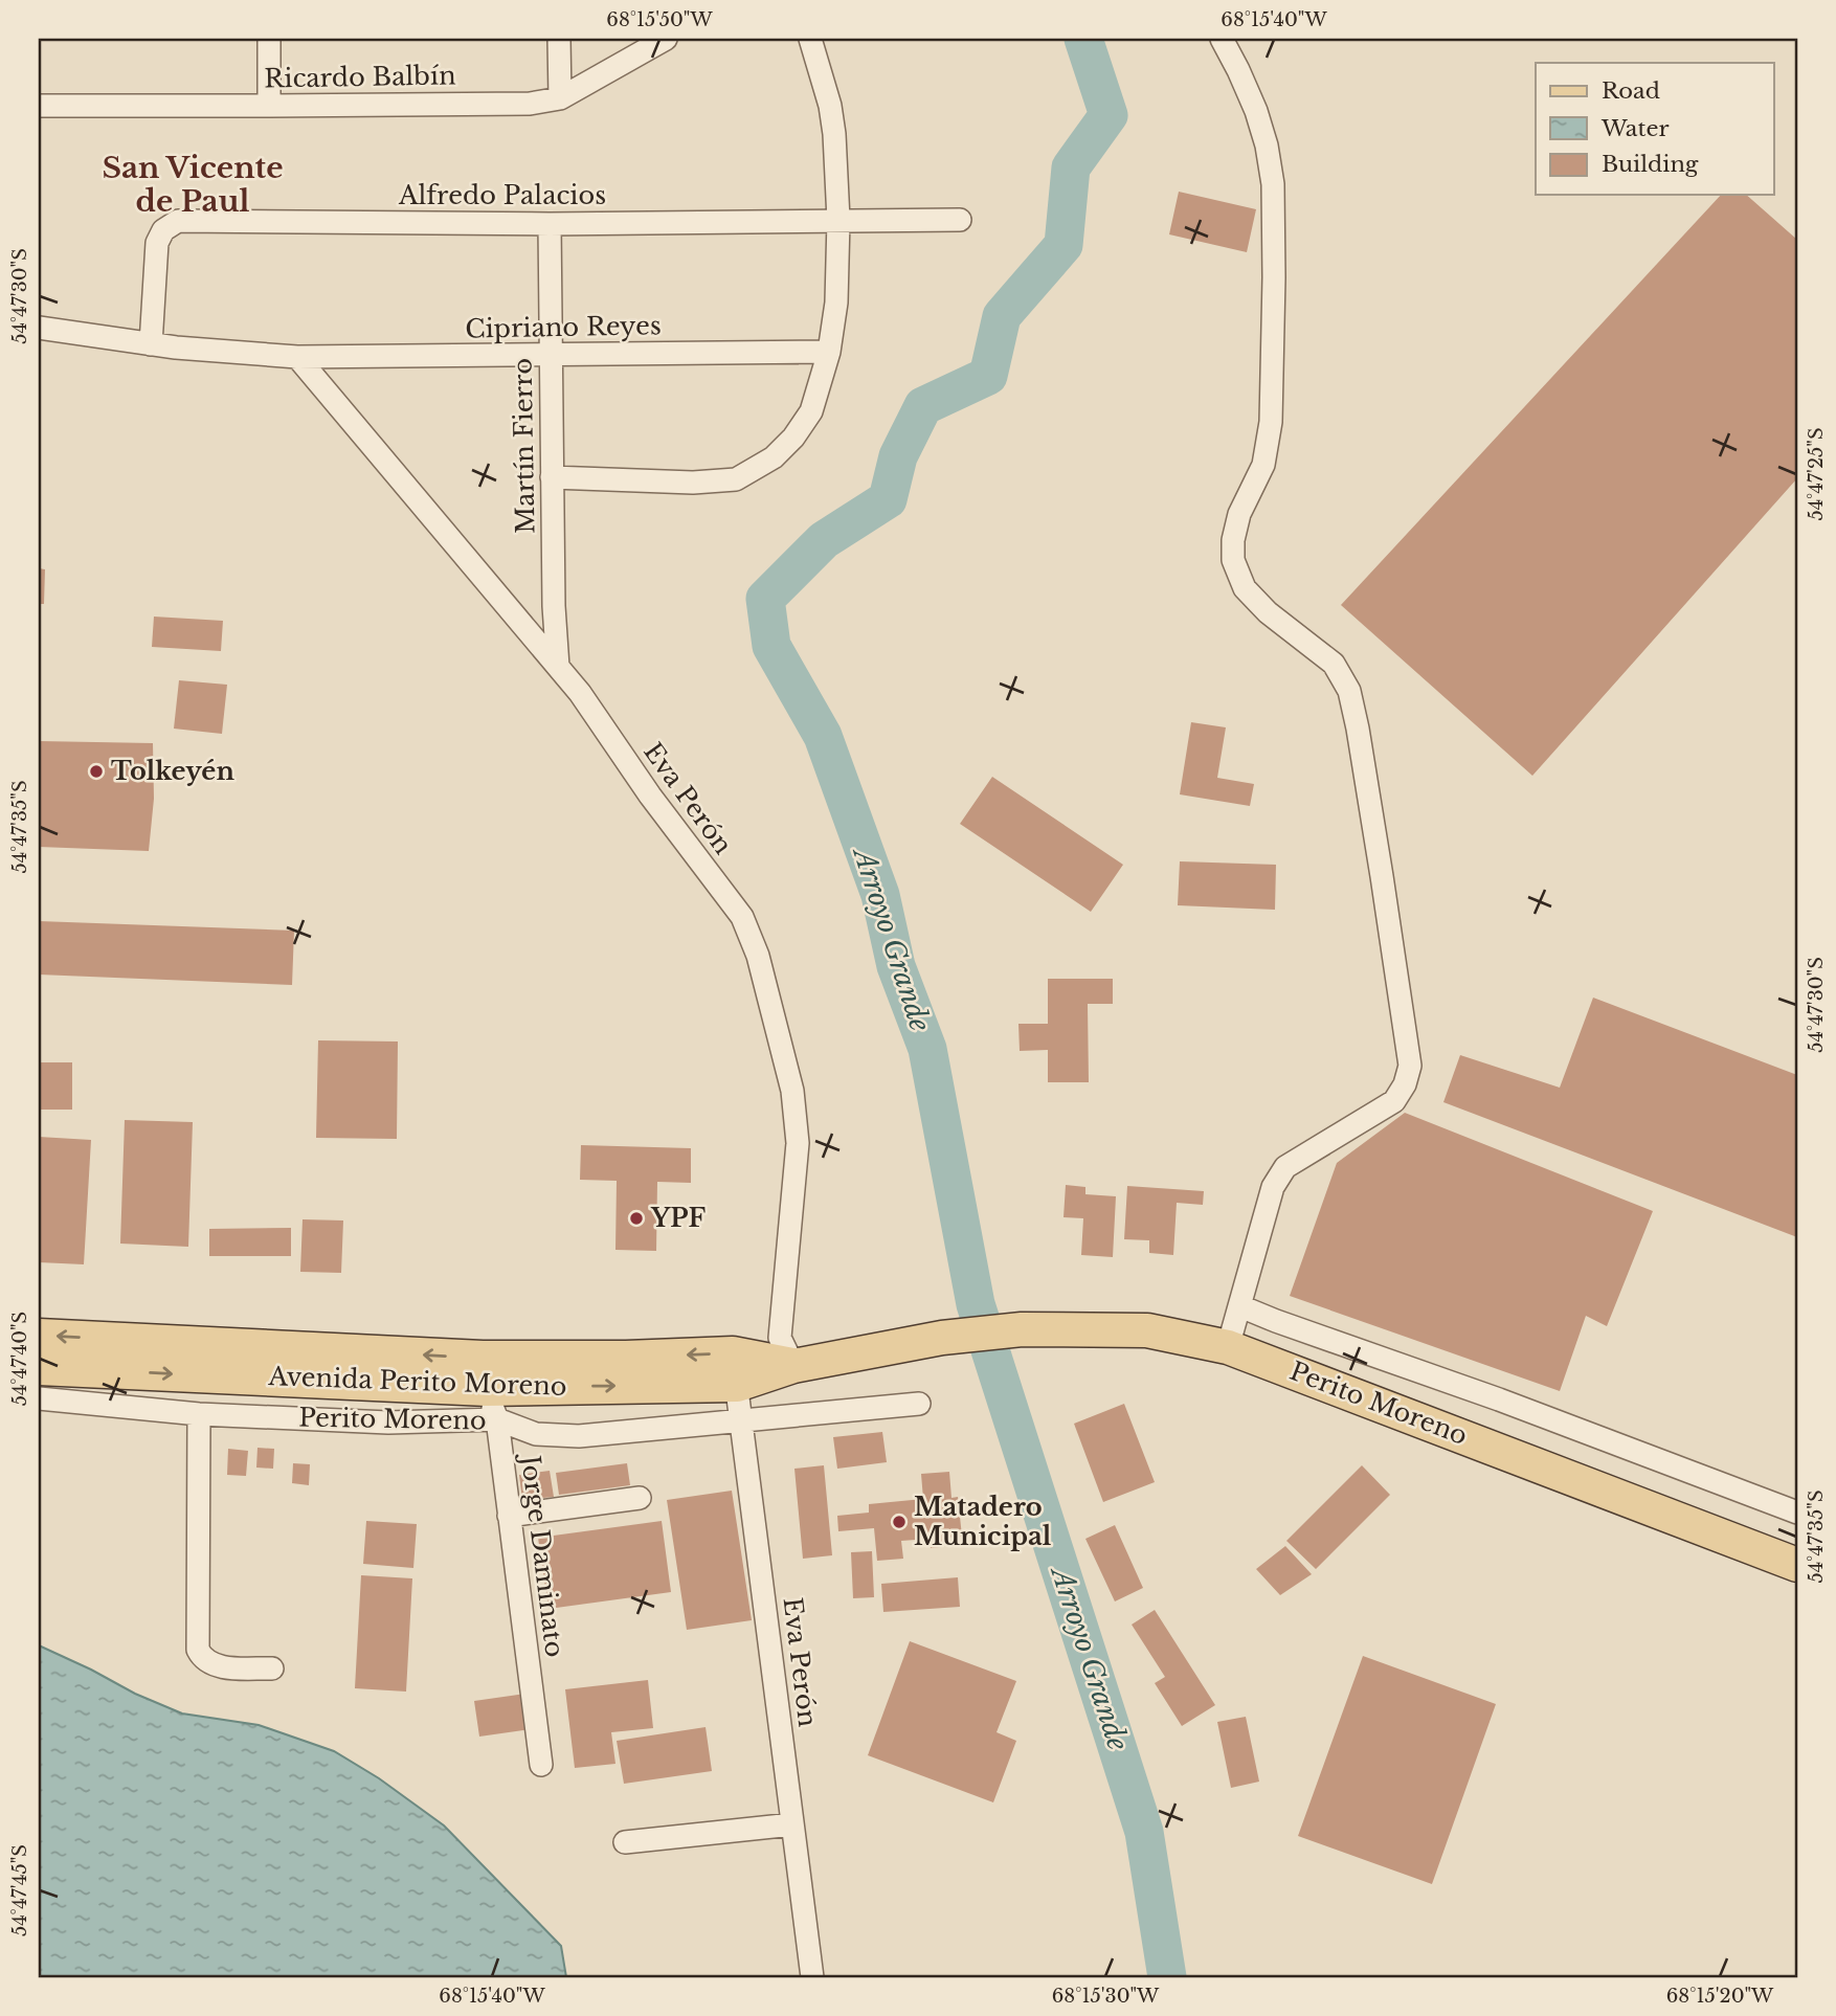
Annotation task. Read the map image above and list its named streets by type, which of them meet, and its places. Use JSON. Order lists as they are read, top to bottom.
{
  "streets": {
    "main road": ["Avenida Perito Moreno", "Perito Moreno"],
    "street": [
      "Ricardo Balbín",
      "Alfredo Palacios",
      "Cipriano Reyes",
      "Martín Fierro",
      "Eva Perón",
      "Jorge Daminato"
    ]
  },
  "crossings": [
    ["Alfredo Palacios", "Cipriano Reyes"],
    ["Alfredo Palacios", "Martín Fierro"],
    ["Cipriano Reyes", "Martín Fierro"],
    ["Cipriano Reyes", "Eva Perón"],
    ["Martín Fierro", "Eva Perón"],
    ["Eva Perón", "Avenida Perito Moreno"],
    ["Eva Perón", "Perito Moreno"],
    ["Avenida Perito Moreno", "Perito Moreno"],
    ["Avenida Perito Moreno", "Jorge Daminato"],
    ["Perito Moreno", "Jorge Daminato"]
  ],
  "districts": ["San Vicente de Paul"],
  "water": ["Arroyo Grande"],
  "places": ["Tolkeyén", "YPF", "Matadero Municipal"],
  "legend": ["Road", "Water", "Building"],
  "coordinates": [
    "68°15'50\"W",
    "68°15'40\"W",
    "54°47'30\"S",
    "54°47'25\"S",
    "54°47'35\"S",
    "54°47'40\"S",
    "54°47'45\"S",
    "68°15'30\"W",
    "68°15'20\"W"
  ]
}
